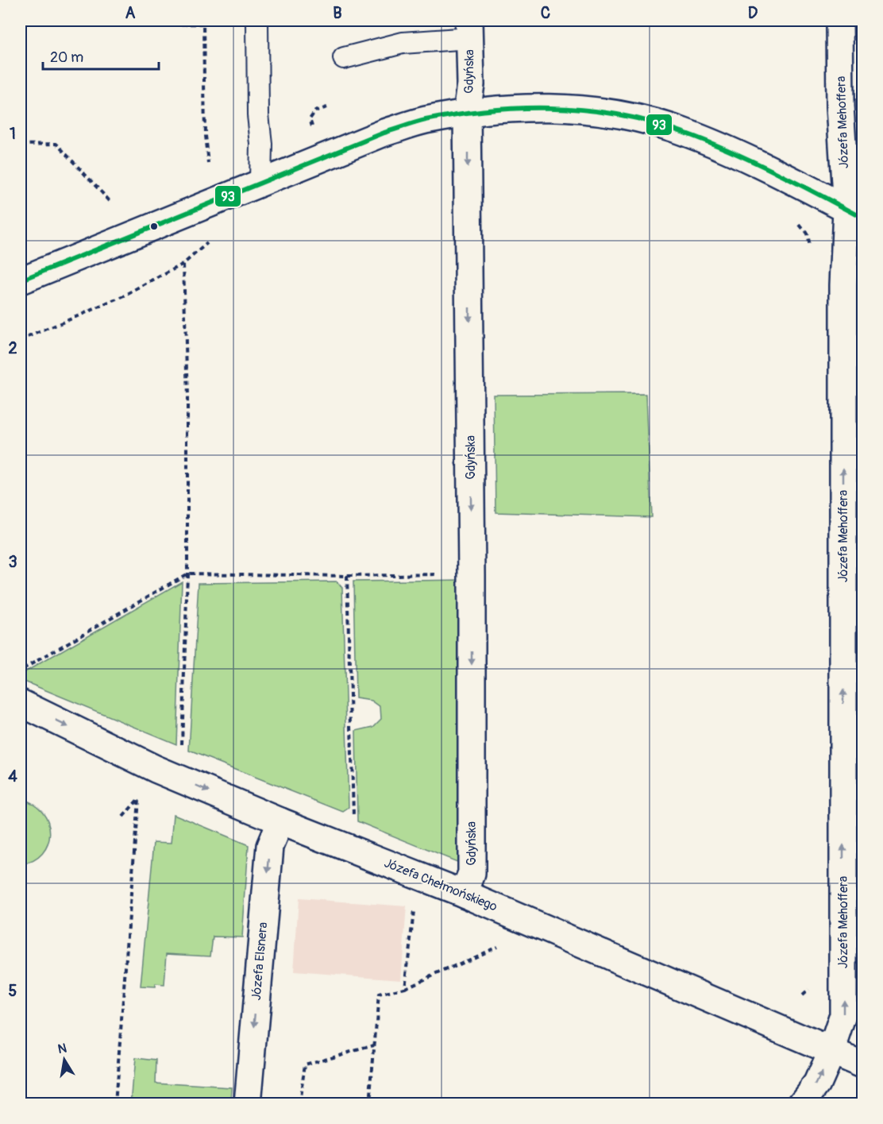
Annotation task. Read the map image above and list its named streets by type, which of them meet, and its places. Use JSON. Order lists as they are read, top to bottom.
{
  "streets": {
    "street": [
      "Gdyńska",
      "Józefa Mehoffera",
      "Józefa Chełmońskiego",
      "Józefa Elsnera"
    ]
  },
  "crossings": [
    ["Gdyńska", "Józefa Chełmońskiego"],
    ["Józefa Mehoffera", "Józefa Chełmońskiego"],
    ["Józefa Chełmońskiego", "Józefa Elsnera"]
  ],
  "one_way": ["Gdyńska", "Józefa Mehoffera", "Józefa Elsnera"],
  "lines": ["transit line 93"],
  "scale_bar": "20 m",
  "north": "top",
  "grid": {
    "columns": [
      "A",
      "B",
      "C",
      "D"
    ],
    "rows": [
      "1",
      "2",
      "3",
      "4",
      "5"
    ]
  }
}
